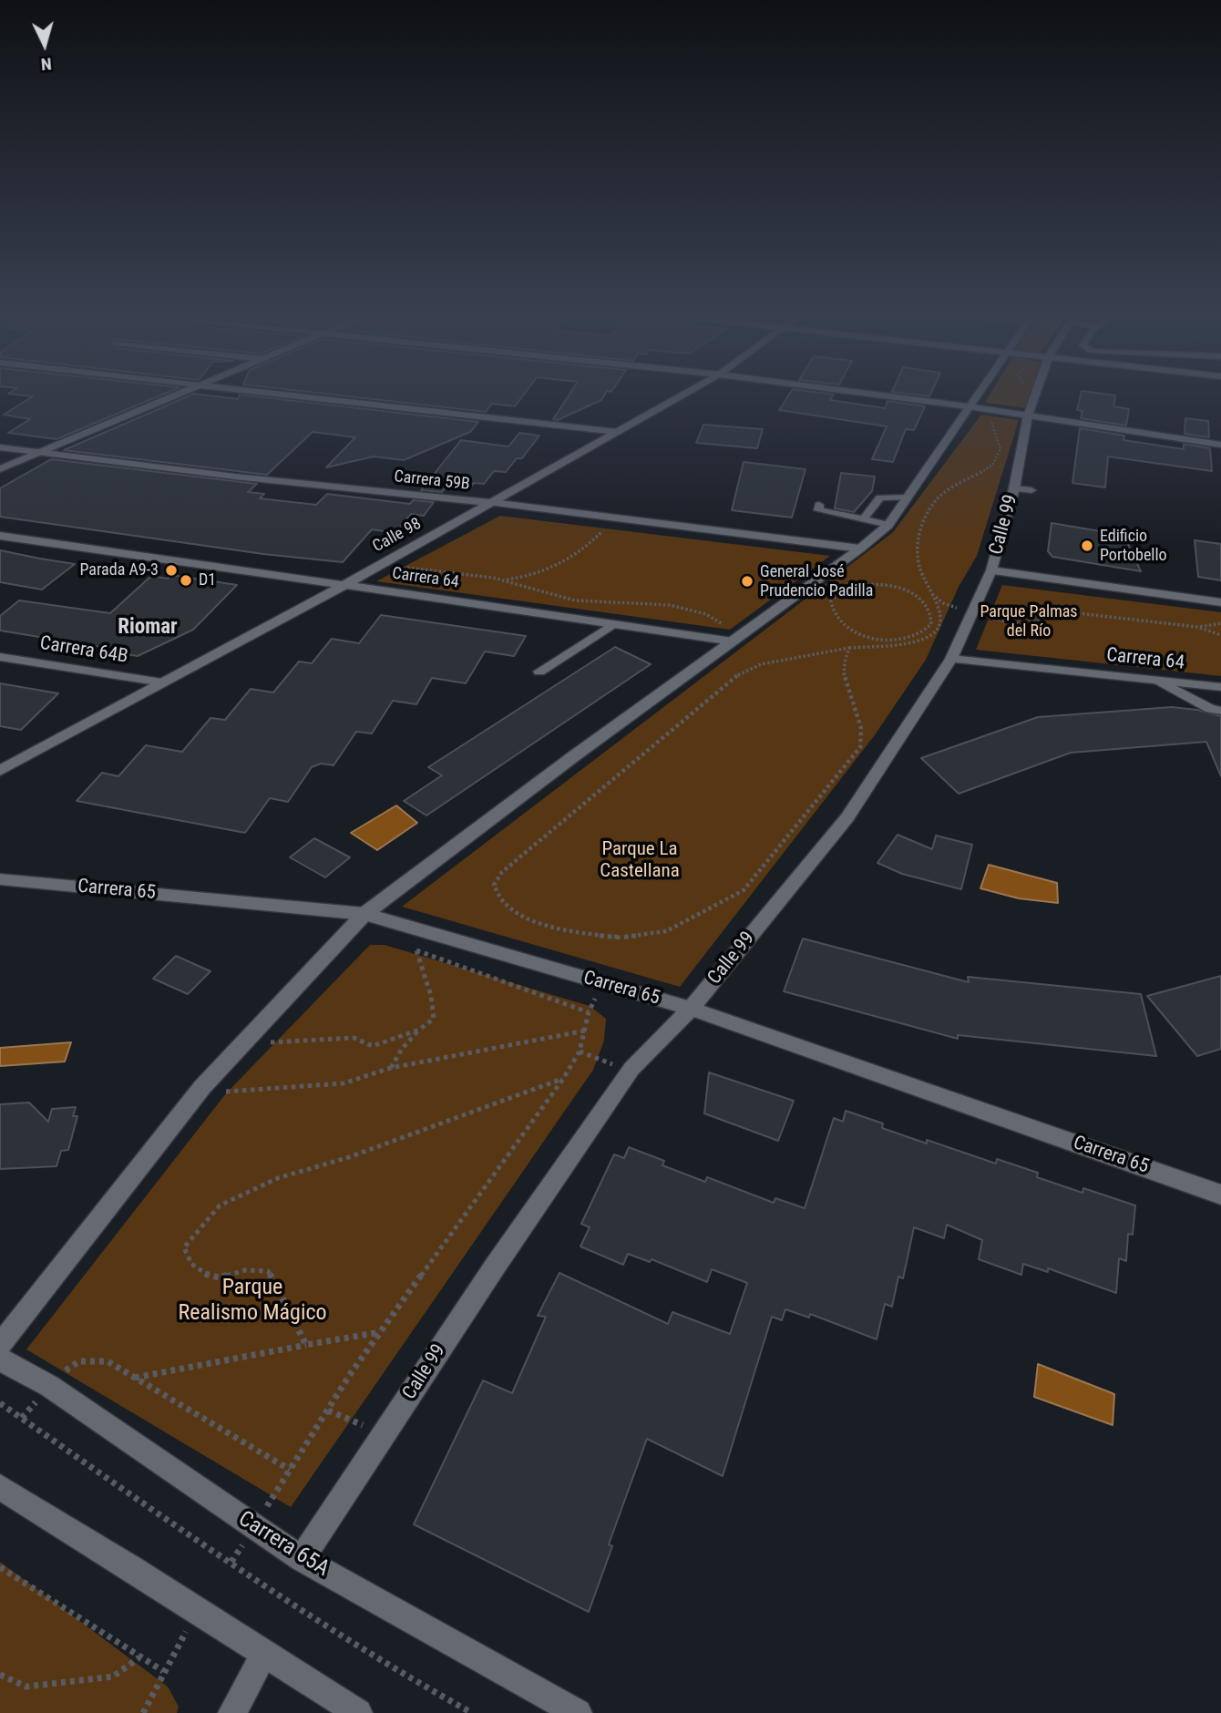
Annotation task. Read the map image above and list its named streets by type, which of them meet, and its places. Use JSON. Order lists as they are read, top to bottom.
{
  "streets": {
    "street": [
      "Carrera 59B",
      "Calle 99",
      "Calle 98",
      "Carrera 64",
      "Carrera 64B",
      "Carrera 65",
      "Carrera 65A"
    ]
  },
  "crossings": [
    ["Carrera 59B", "Calle 98"],
    ["Calle 99", "Carrera 64"],
    ["Calle 99", "Carrera 65"],
    ["Calle 99", "Carrera 65A"],
    ["Calle 98", "Carrera 64"],
    ["Calle 98", "Carrera 64B"]
  ],
  "districts": ["Riomar"],
  "parks": ["Parque Palmas del Río", "Parque La Castellana", "Parque Realismo Mágico"],
  "places": [
    "Edificio Portobello",
    "Parada A9-3",
    "D1",
    "General José Prudencio Padilla"
  ],
  "north": "bottom"
}
